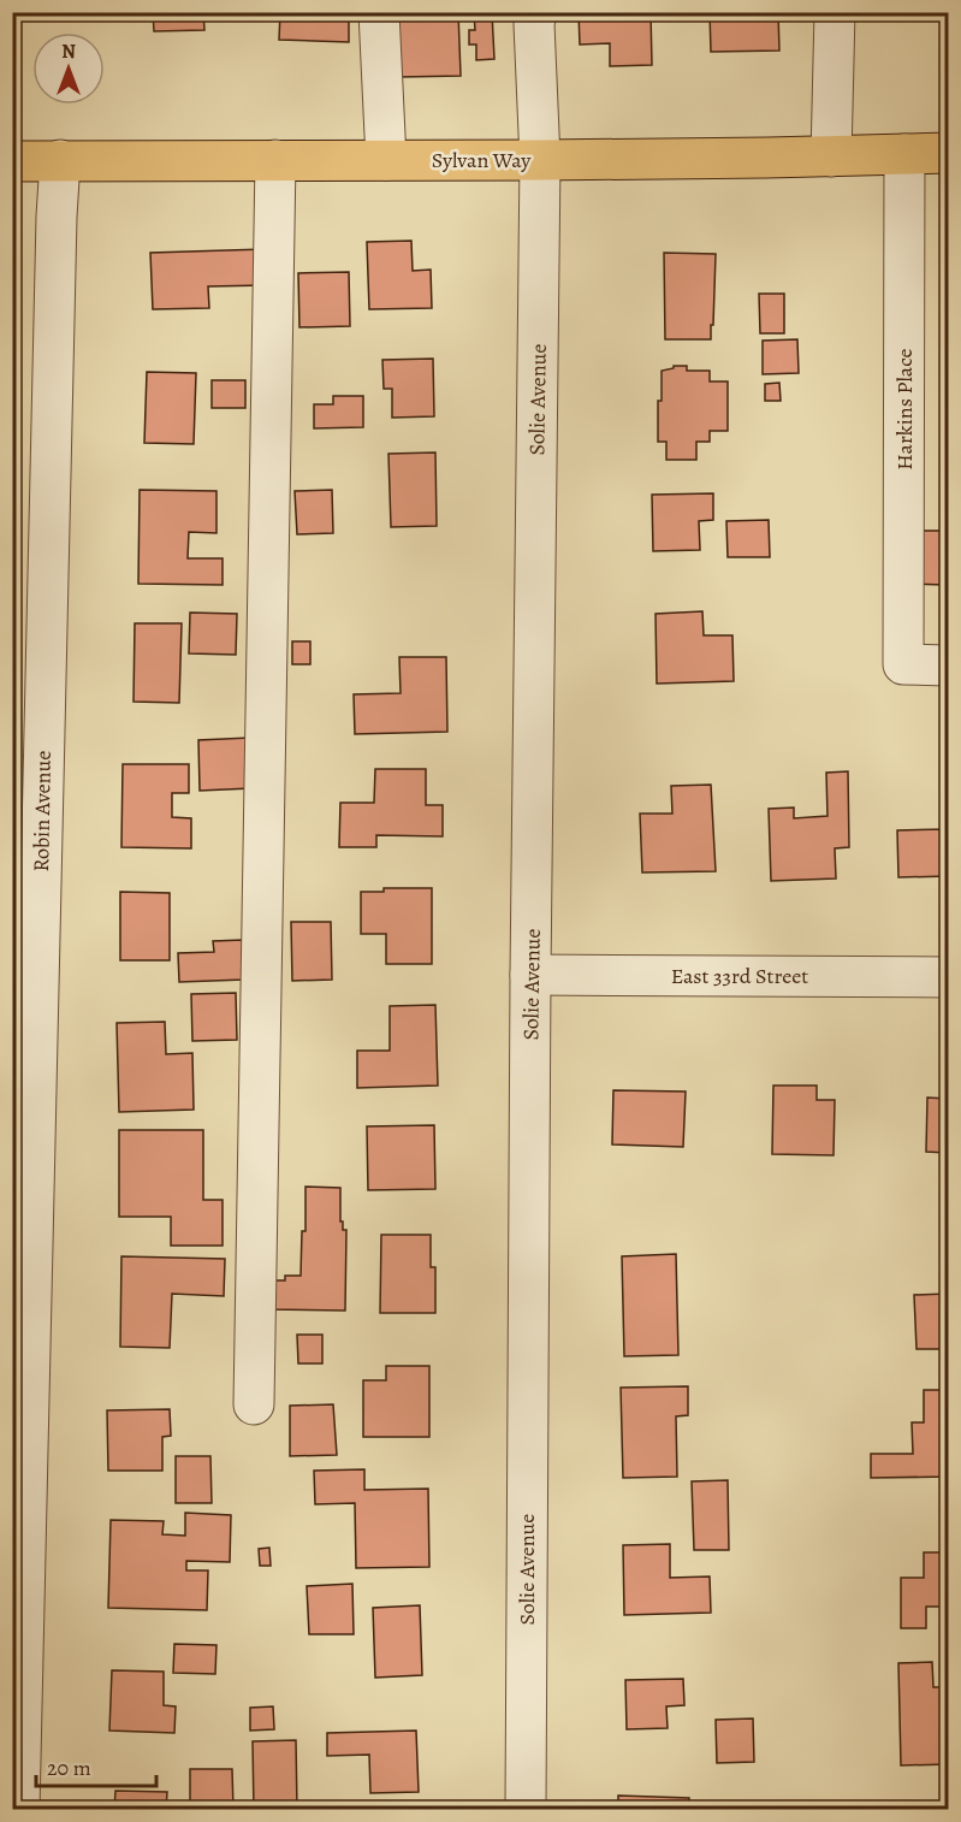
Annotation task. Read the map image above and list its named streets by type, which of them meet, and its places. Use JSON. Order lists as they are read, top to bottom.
{
  "streets": {
    "main road": ["Sylvan Way"],
    "street": [
      "Solie Avenue",
      "Harkins Place",
      "Robin Avenue",
      "East 33rd Street"
    ]
  },
  "crossings": [
    ["Sylvan Way", "Solie Avenue"],
    ["Sylvan Way", "Harkins Place"],
    ["Sylvan Way", "Robin Avenue"],
    ["Solie Avenue", "East 33rd Street"]
  ],
  "scale_bar": "20 m",
  "north": "top"
}
